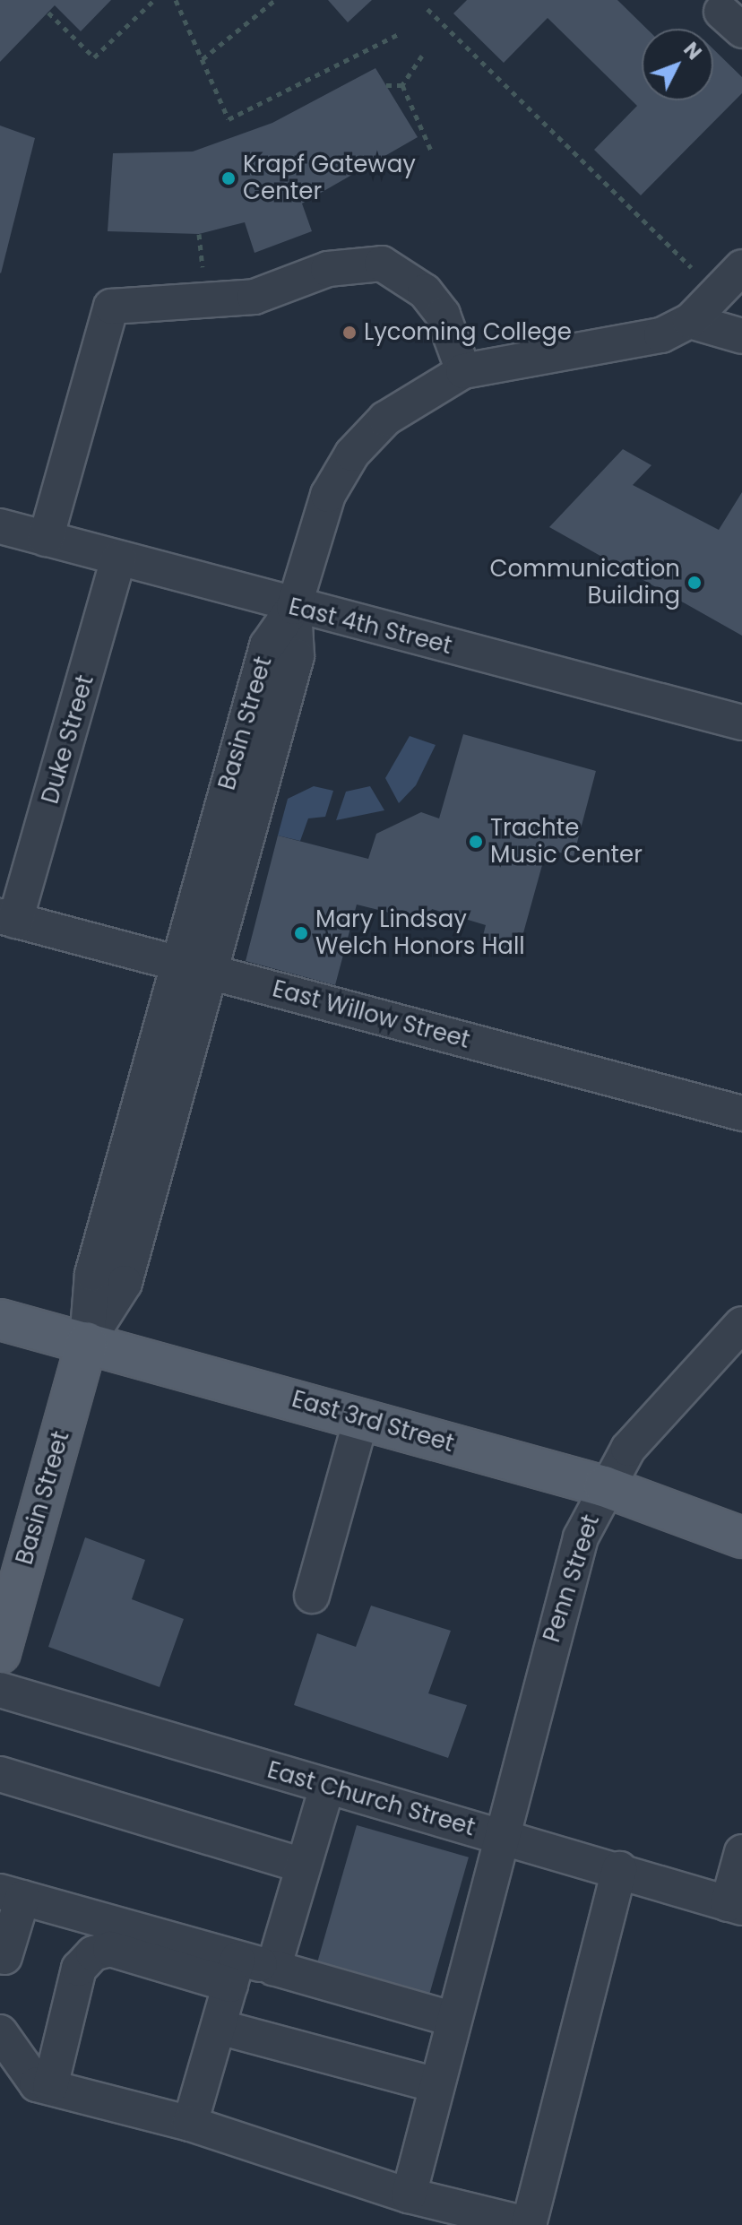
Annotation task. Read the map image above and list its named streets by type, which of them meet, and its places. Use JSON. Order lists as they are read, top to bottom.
{
  "streets": {
    "main road": ["Basin Street", "East 3rd Street"],
    "street": [
      "East 4th Street",
      "Duke Street",
      "East Willow Street",
      "Penn Street",
      "East Church Street"
    ]
  },
  "crossings": [
    ["East 4th Street", "Basin Street"],
    ["East 4th Street", "Duke Street"],
    ["Basin Street", "East Willow Street"],
    ["Basin Street", "East 3rd Street"],
    ["Duke Street", "East Willow Street"],
    ["East 3rd Street", "Penn Street"],
    ["Penn Street", "East Church Street"]
  ],
  "places": [
    "Krapf Gateway Center",
    "Lycoming College",
    "Communication Building",
    "Trachte Music Center",
    "Mary Lindsay Welch Honors Hall"
  ],
  "north": "top right"
}
